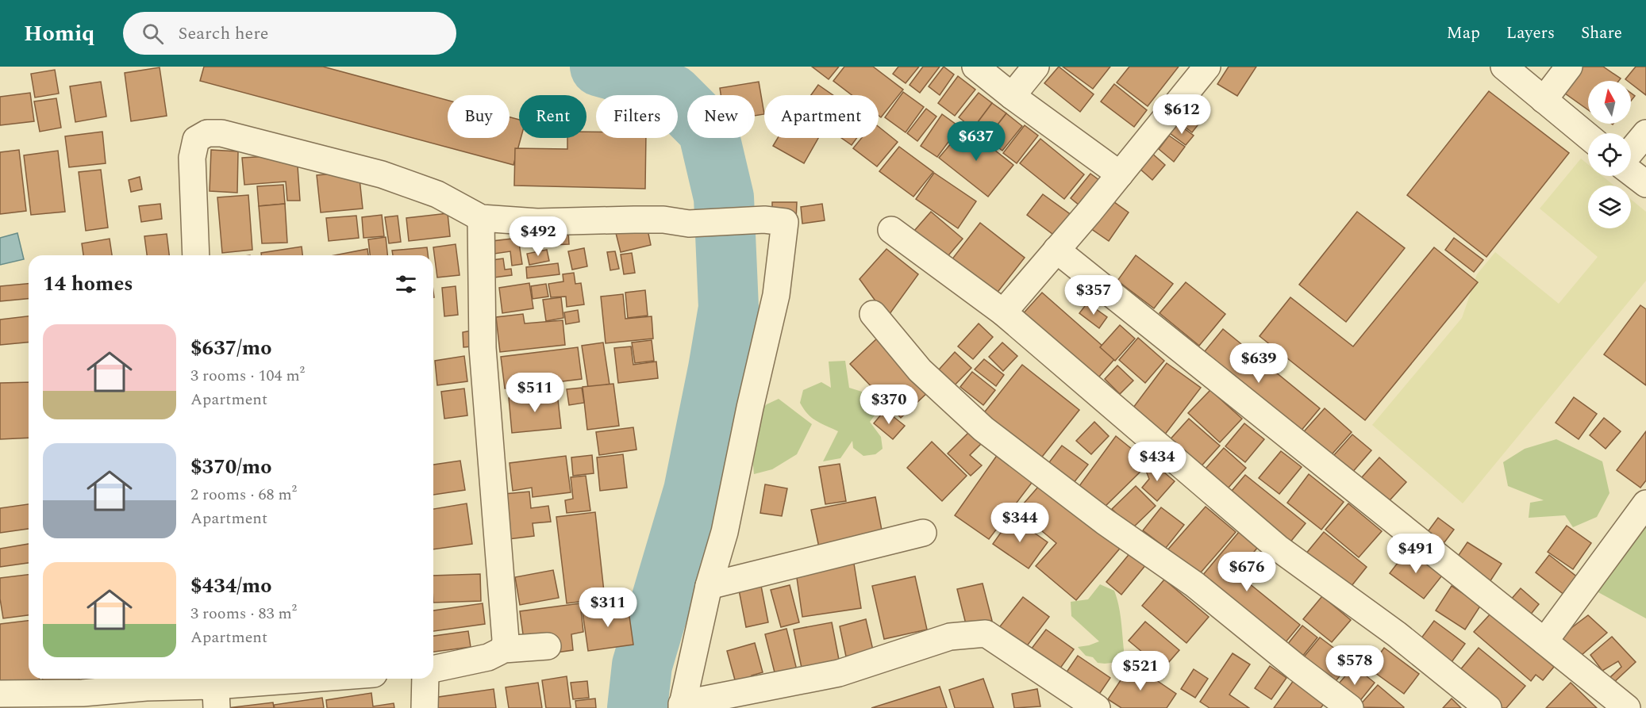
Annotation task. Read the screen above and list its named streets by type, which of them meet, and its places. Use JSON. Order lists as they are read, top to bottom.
{
  "north": "top",
  "page": {
    "header": "Homiq",
    "search": "Search here",
    "nav": ["Map", "Layers", "Share"],
    "price": [
      "$612",
      "$637",
      "$492",
      "$357",
      "$639",
      "$511",
      "$370",
      "$434",
      "$344",
      "$491",
      "$676",
      "$311",
      "$578",
      "$521"
    ],
    "chip": [
      "Buy",
      "Rent",
      "Filters",
      "New",
      "Apartment"
    ],
    "heading": "14 homes",
    "list": [
      {
        "name": "$637/mo",
        "note": "3 rooms · 104 m² · Apartment"
      },
      {
        "name": "$370/mo",
        "note": "2 rooms · 68 m² · Apartment"
      },
      {
        "name": "$434/mo",
        "note": "3 rooms · 83 m² · Apartment"
      }
    ]
  }
}
